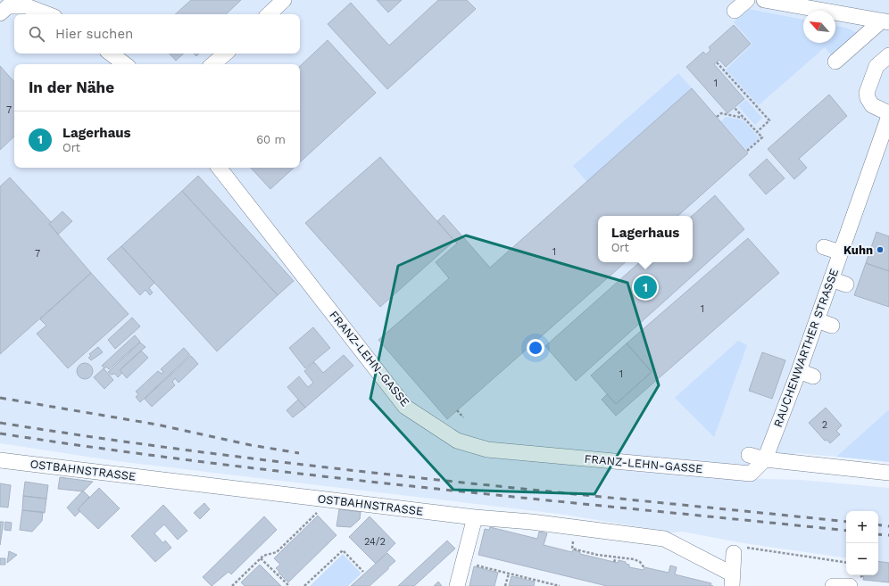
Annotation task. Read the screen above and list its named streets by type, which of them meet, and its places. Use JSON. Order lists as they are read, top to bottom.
{
  "streets": {
    "street": ["RAUCHENWARTHER STRASSE", "FRANZ-LEHN-GASSE", "OSTBAHNSTRASSE"]
  },
  "crossings": [
    ["RAUCHENWARTHER STRASSE", "FRANZ-LEHN-GASSE"]
  ],
  "places": ["Kuhn"],
  "house_numbers": [
    "1",
    "7",
    "1",
    "7",
    "1",
    "1",
    "2",
    "24/2"
  ],
  "north": "top left",
  "page": {
    "search": "Hier suchen",
    "heading": "In der Nähe",
    "list": [
      {
        "mark": "1",
        "name": "Lagerhaus",
        "note": "Ort",
        "value": "60 m"
      }
    ],
    "popup": ["Lagerhaus", "Ort"],
    "pins": "1",
    "map_buttons": ["+", "−"]
  }
}
